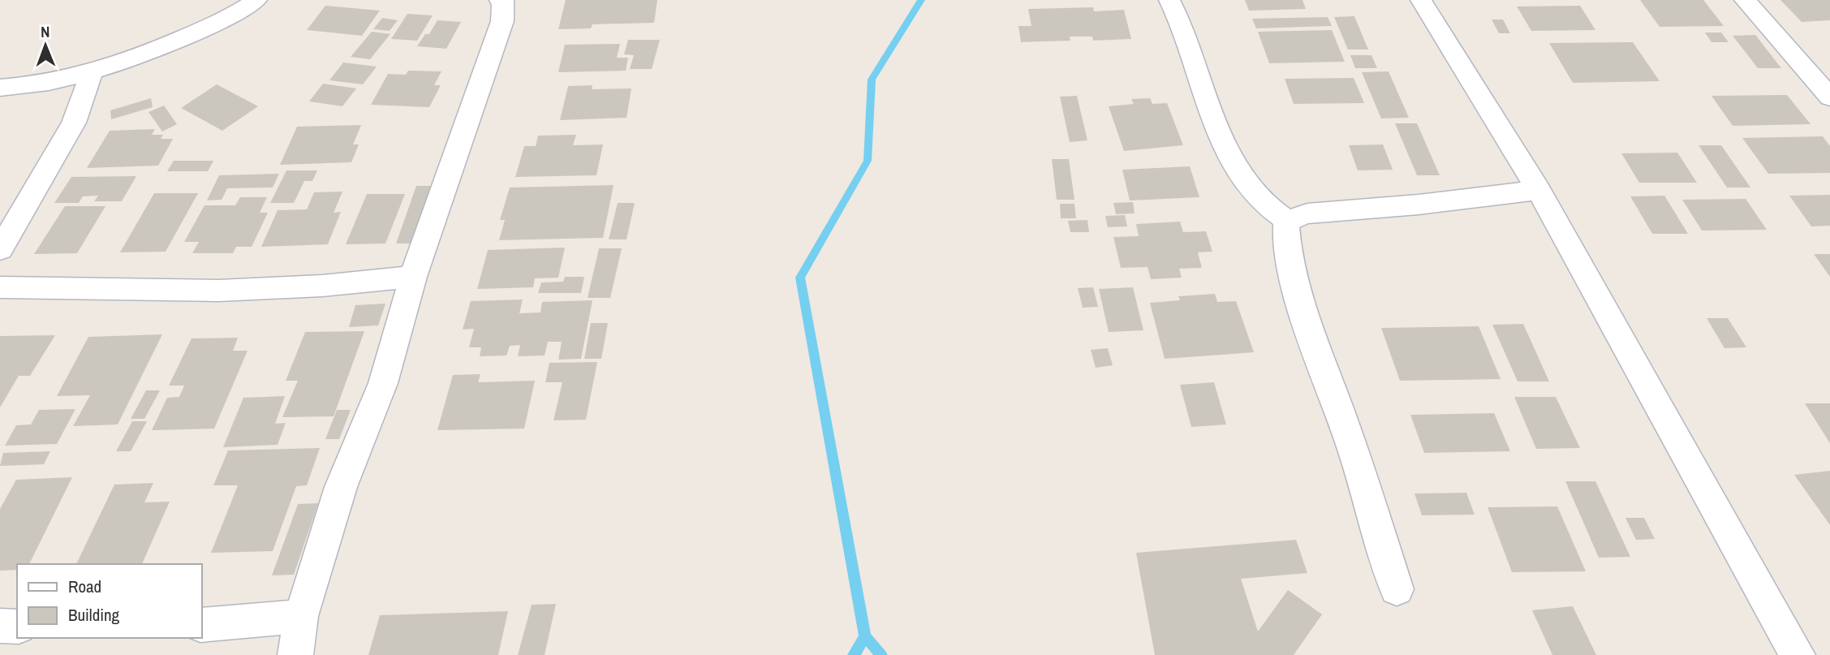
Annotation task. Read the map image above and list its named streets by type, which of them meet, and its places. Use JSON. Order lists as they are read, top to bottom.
{
  "legend": ["Road", "Building"],
  "north": "top"
}
